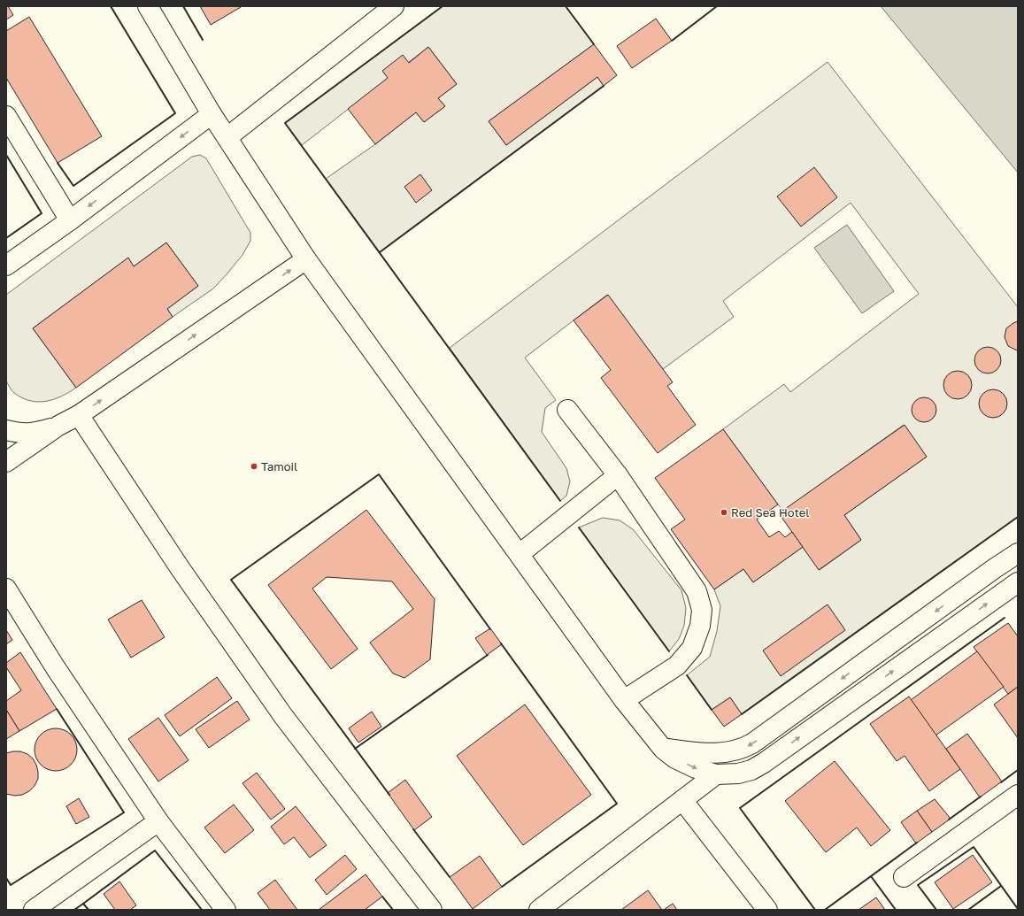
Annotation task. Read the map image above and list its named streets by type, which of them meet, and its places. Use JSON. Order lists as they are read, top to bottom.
{
  "places": ["Tamoil", "Red Sea Hotel"]
}
